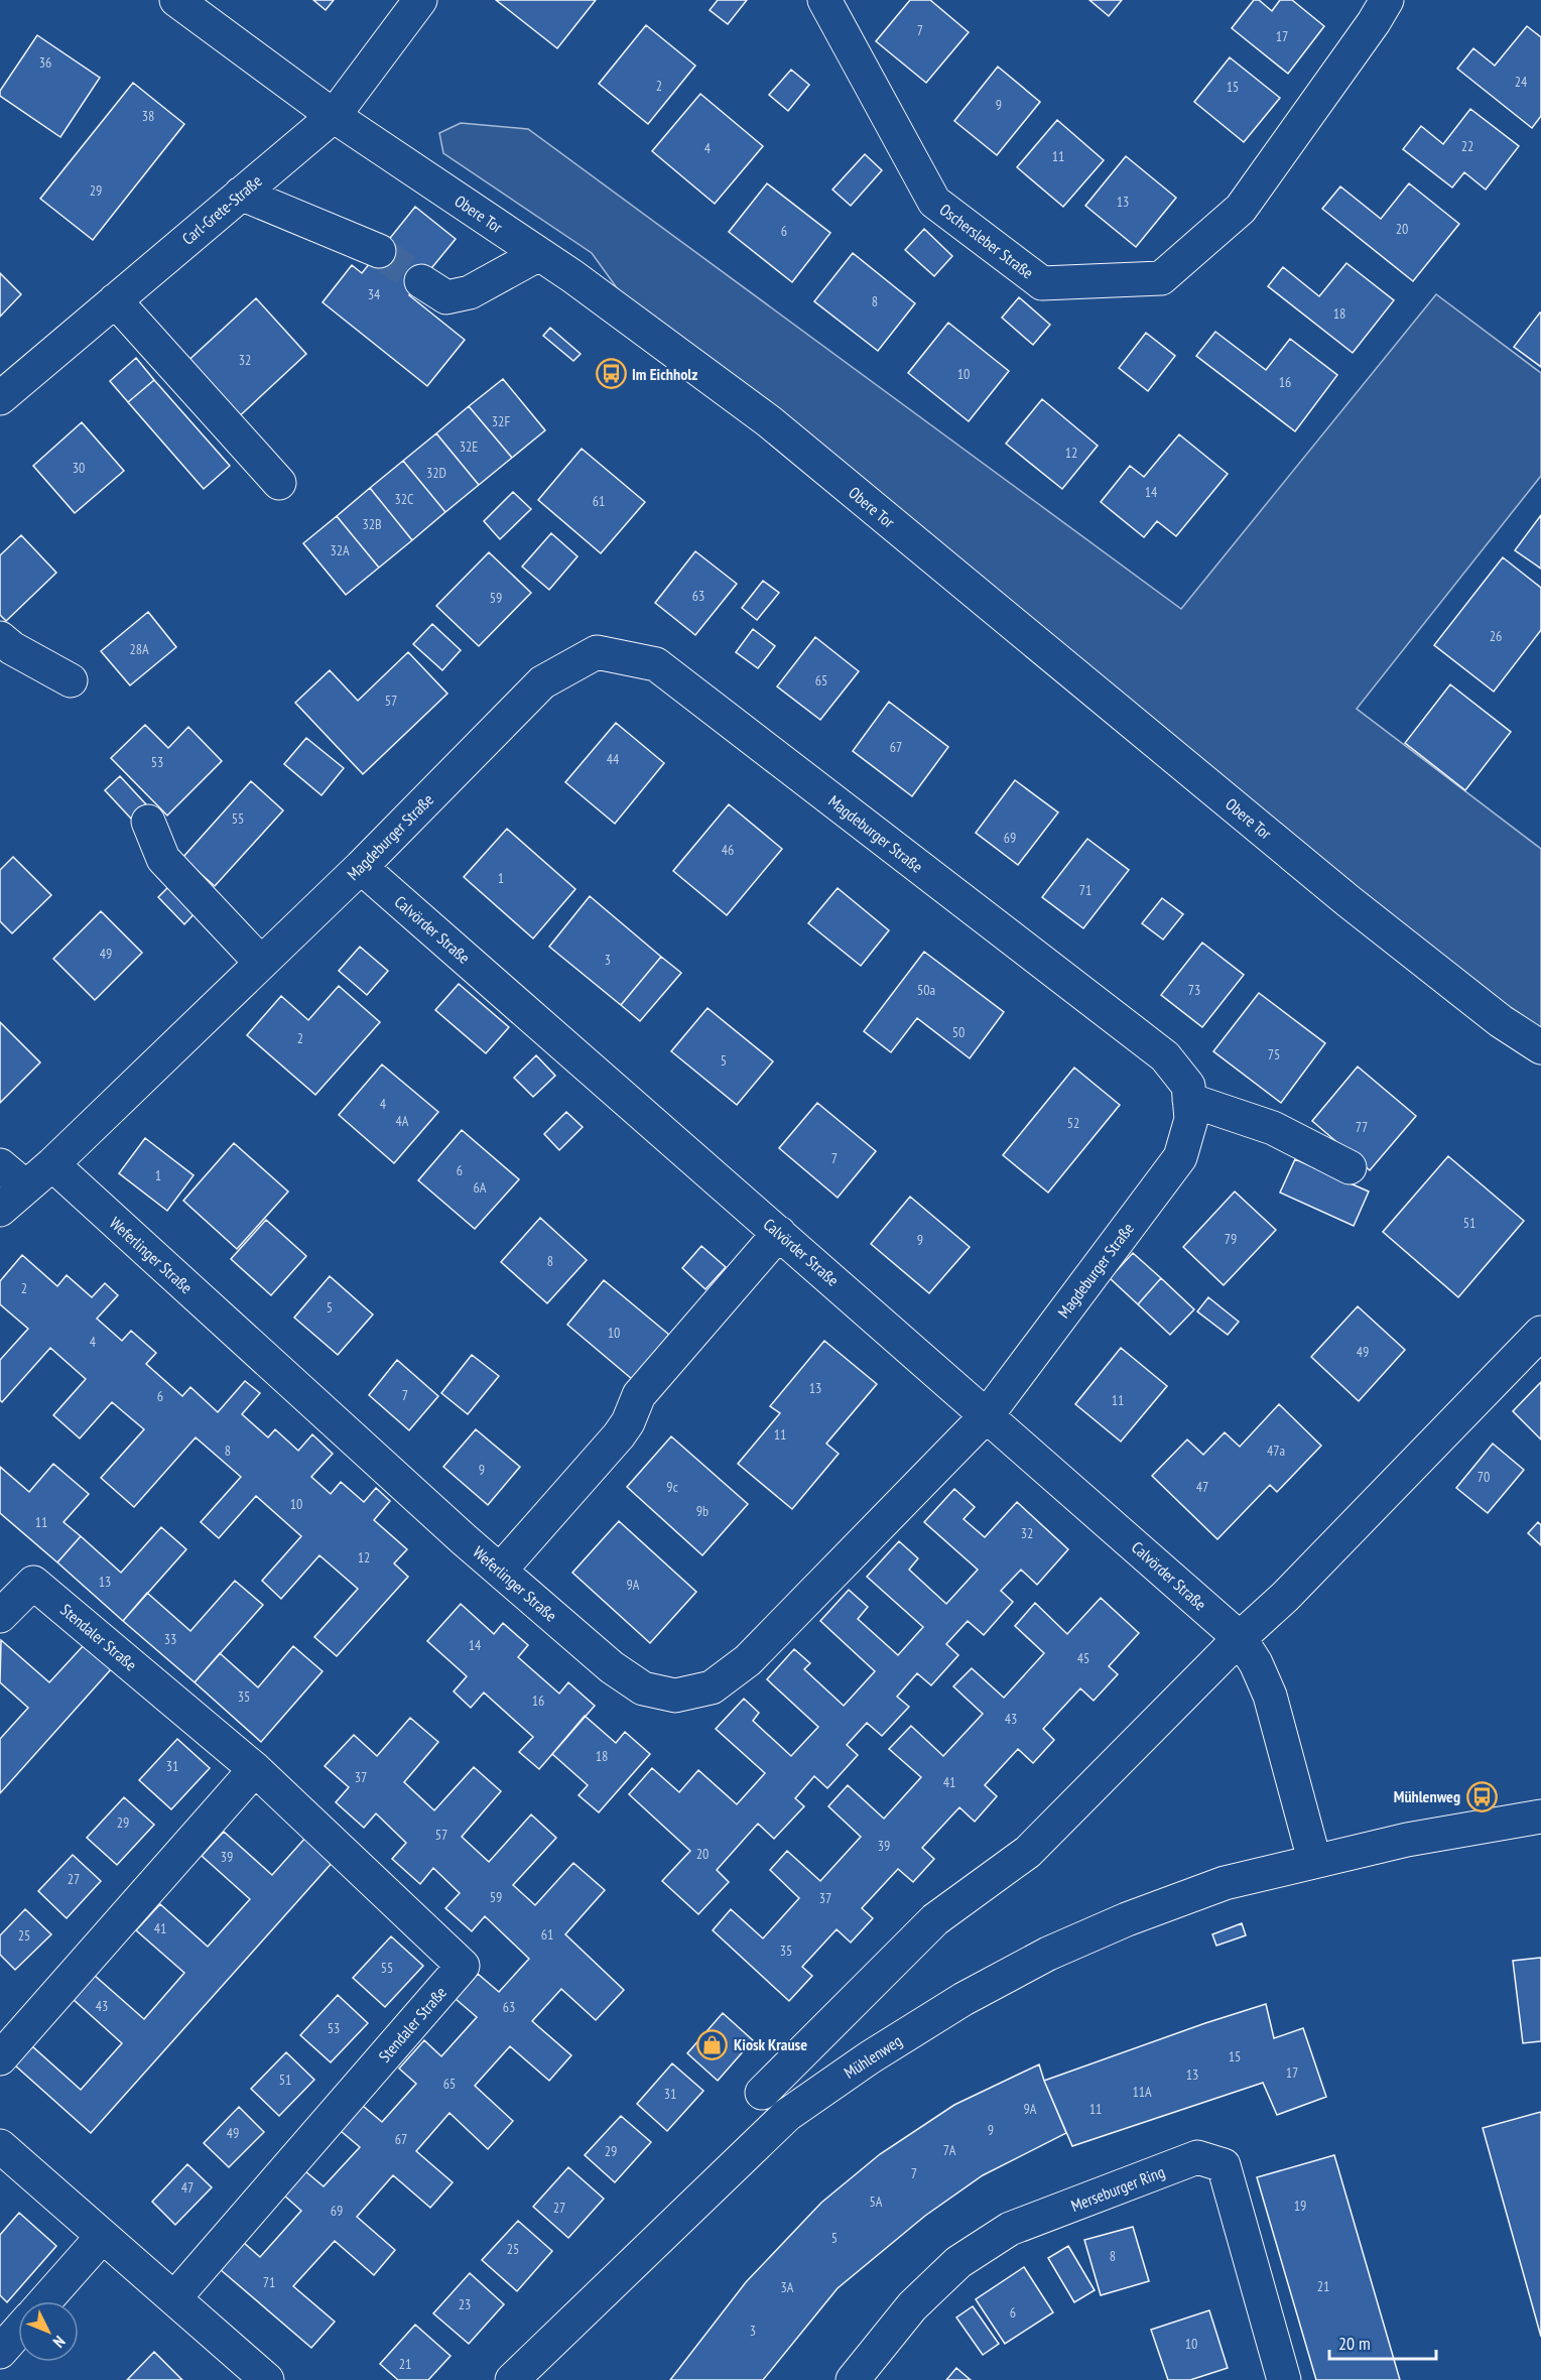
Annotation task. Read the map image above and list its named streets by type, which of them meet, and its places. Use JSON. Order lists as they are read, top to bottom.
{
  "streets": {
    "street": [
      "Carl-Grete-Straße",
      "Obere Tor",
      "Oschersleber Straße",
      "Magdeburger Straße",
      "Calvörder Straße",
      "Weferlinger Straße",
      "Stendaler Straße",
      "Mühlenweg",
      "Merseburger Ring"
    ]
  },
  "crossings": [
    ["Carl-Grete-Straße", "Obere Tor"],
    ["Magdeburger Straße", "Calvörder Straße"],
    ["Magdeburger Straße", "Weferlinger Straße"],
    ["Calvörder Straße", "Weferlinger Straße"]
  ],
  "places": {
    "bus stop": ["Im Eichholz", "Mühlenweg"],
    "shop": ["Kiosk Krause"]
  },
  "house_numbers": [
    "7",
    "17",
    "36",
    "24",
    "2",
    "15",
    "9",
    "38",
    "22",
    "4",
    "11",
    "29",
    "13",
    "20",
    "6",
    "34",
    "8",
    "18",
    "32",
    "10",
    "16",
    "32F",
    "32E",
    "12",
    "30",
    "32D",
    "14",
    "32C",
    "61",
    "32B",
    "32A",
    "63",
    "59",
    "26",
    "28A",
    "65",
    "57",
    "67",
    "44",
    "53",
    "55",
    "69",
    "46",
    "1",
    "71",
    "49",
    "3",
    "50a",
    "73",
    "50",
    "2",
    "75",
    "5",
    "4",
    "4A",
    "52",
    "77",
    "7",
    "6",
    "1",
    "6A",
    "51",
    "79",
    "9",
    "8",
    "2",
    "5",
    "10",
    "4",
    "49",
    "13",
    "7",
    "6",
    "11",
    "11",
    "8",
    "47a",
    "9",
    "70",
    "9c",
    "47",
    "10",
    "9b",
    "11",
    "32",
    "12",
    "13",
    "9A",
    "33",
    "14",
    "45",
    "35",
    "16",
    "43",
    "18",
    "31",
    "37",
    "41",
    "29",
    "57",
    "39",
    "20",
    "39",
    "27",
    "59",
    "37",
    "41",
    "61",
    "25",
    "35",
    "55",
    "43",
    "63",
    "53",
    "15",
    "17",
    "13",
    "51",
    "65",
    "11A",
    "31",
    "9A",
    "11",
    "9",
    "49",
    "67",
    "7A",
    "29",
    "7",
    "47",
    "5A",
    "19",
    "27",
    "69",
    "5",
    "25",
    "8",
    "71",
    "21",
    "3A",
    "23",
    "6",
    "3",
    "10",
    "21"
  ],
  "scale_bar": "20 m",
  "north": "bottom right"
}
